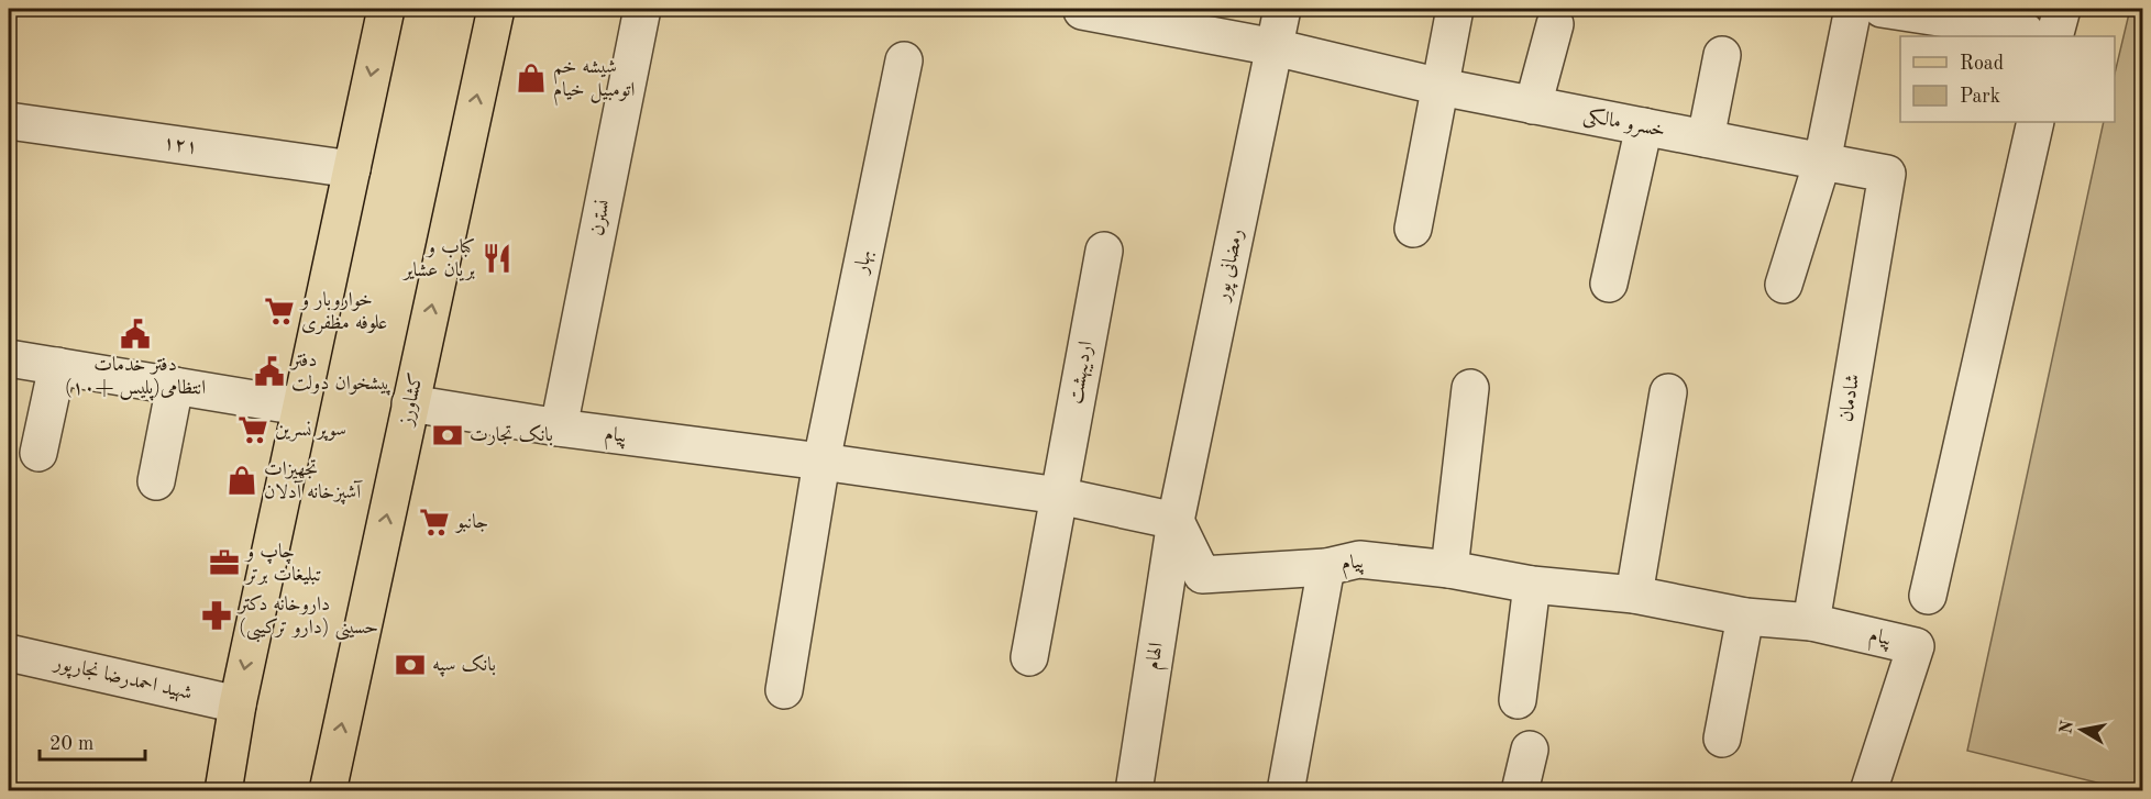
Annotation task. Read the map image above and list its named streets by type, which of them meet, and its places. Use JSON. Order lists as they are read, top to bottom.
{
  "streets": {
    "main road": ["کشاورز"],
    "street": [
      "خسرو مالکی",
      "۱۲۱",
      "نسترن",
      "بهار",
      "رمضانی پور",
      "اردیبهشت",
      "شادمان",
      "پیام",
      "الهام",
      "شهید احمدرضا نجارپور"
    ]
  },
  "crossings": [
    ["خسرو مالکی", "رمضانی پور"],
    ["خسرو مالکی", "شادمان"],
    ["نسترن", "پیام"],
    ["بهار", "پیام"],
    ["رمضانی پور", "پیام"],
    ["رمضانی پور", "الهام"],
    ["اردیبهشت", "پیام"],
    ["شادمان", "پیام"],
    ["کشاورز", "پیام"],
    ["پیام", "الهام"]
  ],
  "places": {
    "shop": ["شیشه خم اتومبیل خیام", "تجهیزات آشپزخانه آدلان"],
    "restaurant": ["کباب و بریان عشایر"],
    "supermarket": ["خواروبار و علوفه مظفری", "سوپر نسرین", "جانبو"],
    "public building": ["دفتر خدمات انتظامی(پلیس +۱۰)", "دفتر پیشخوان دولت"],
    "bank": ["بانک تجارت", "بانک سپه"],
    "office": ["چاپ و تبلیغات برتر"],
    "pharmacy": ["داروخانه دکتر حسینی (دارو ترکیبی)"]
  },
  "legend": ["Road", "Park"],
  "scale_bar": "20 m",
  "north": "left"
}
